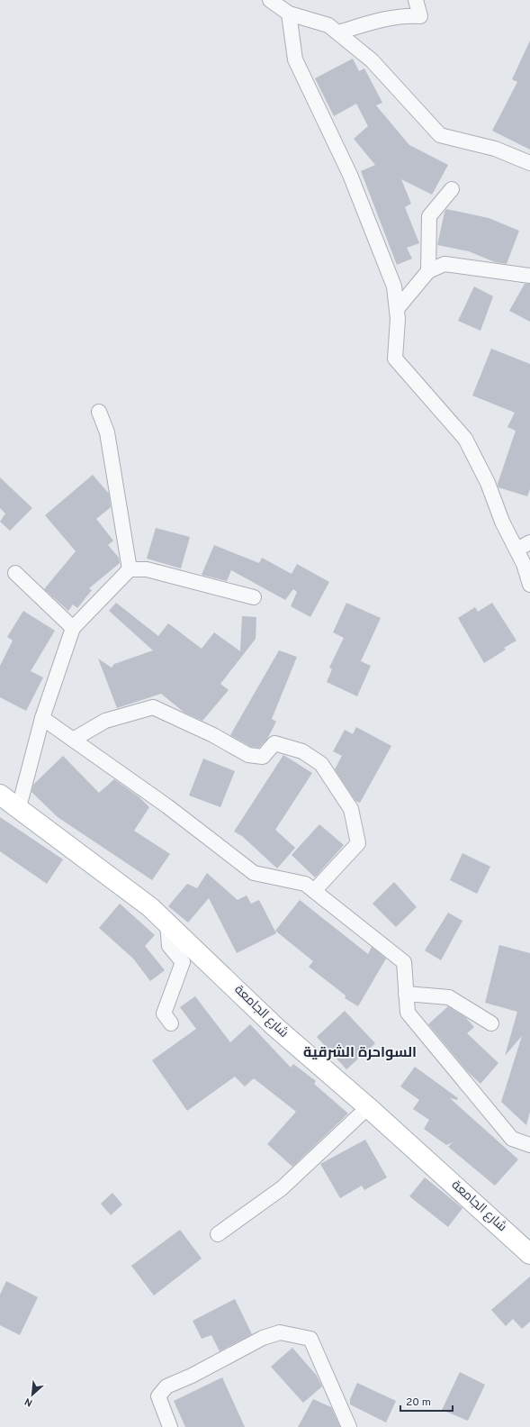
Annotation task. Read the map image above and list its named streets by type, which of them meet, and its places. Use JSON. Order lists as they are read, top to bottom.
{
  "streets": {
    "main road": ["شارع الجامعة"]
  },
  "districts": ["السواحرة الشرقية"],
  "scale_bar": "20 m",
  "north": "bottom left"
}
